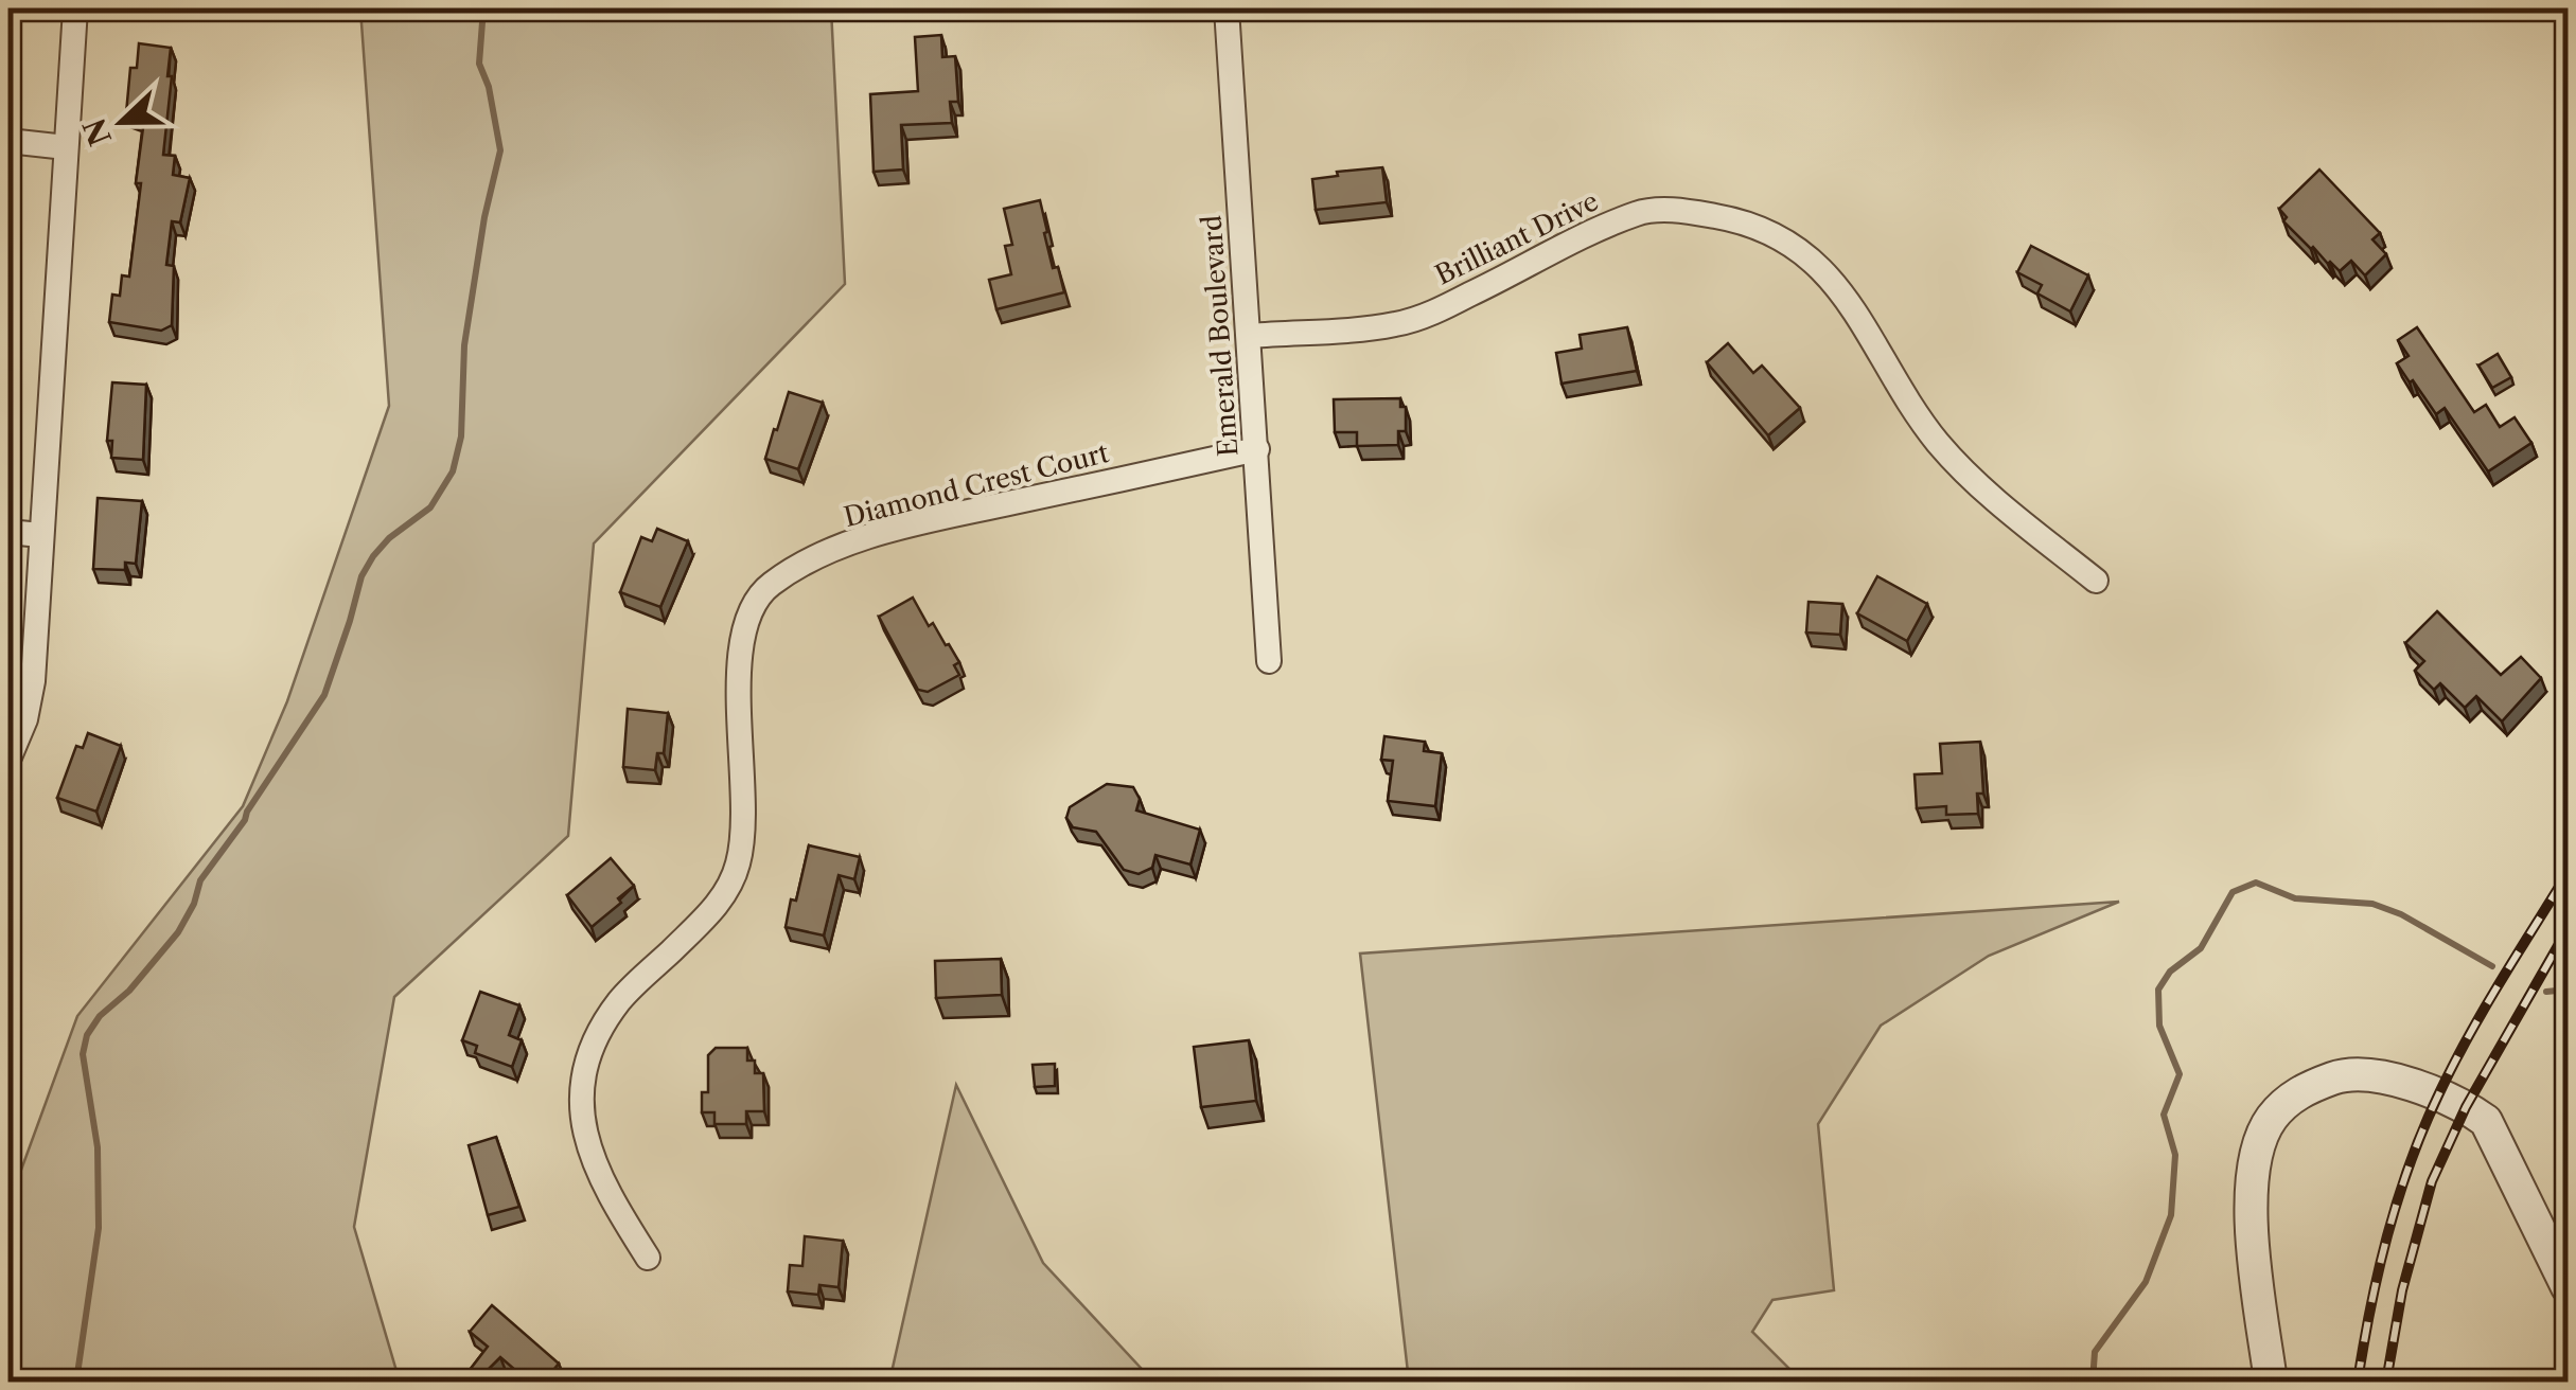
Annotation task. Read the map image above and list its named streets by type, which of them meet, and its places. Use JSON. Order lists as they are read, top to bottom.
{
  "streets": {
    "street": ["Brilliant Drive", "Emerald Boulevard", "Diamond Crest Court"]
  },
  "crossings": [
    ["Brilliant Drive", "Emerald Boulevard"],
    ["Emerald Boulevard", "Diamond Crest Court"]
  ],
  "north": "left"
}
